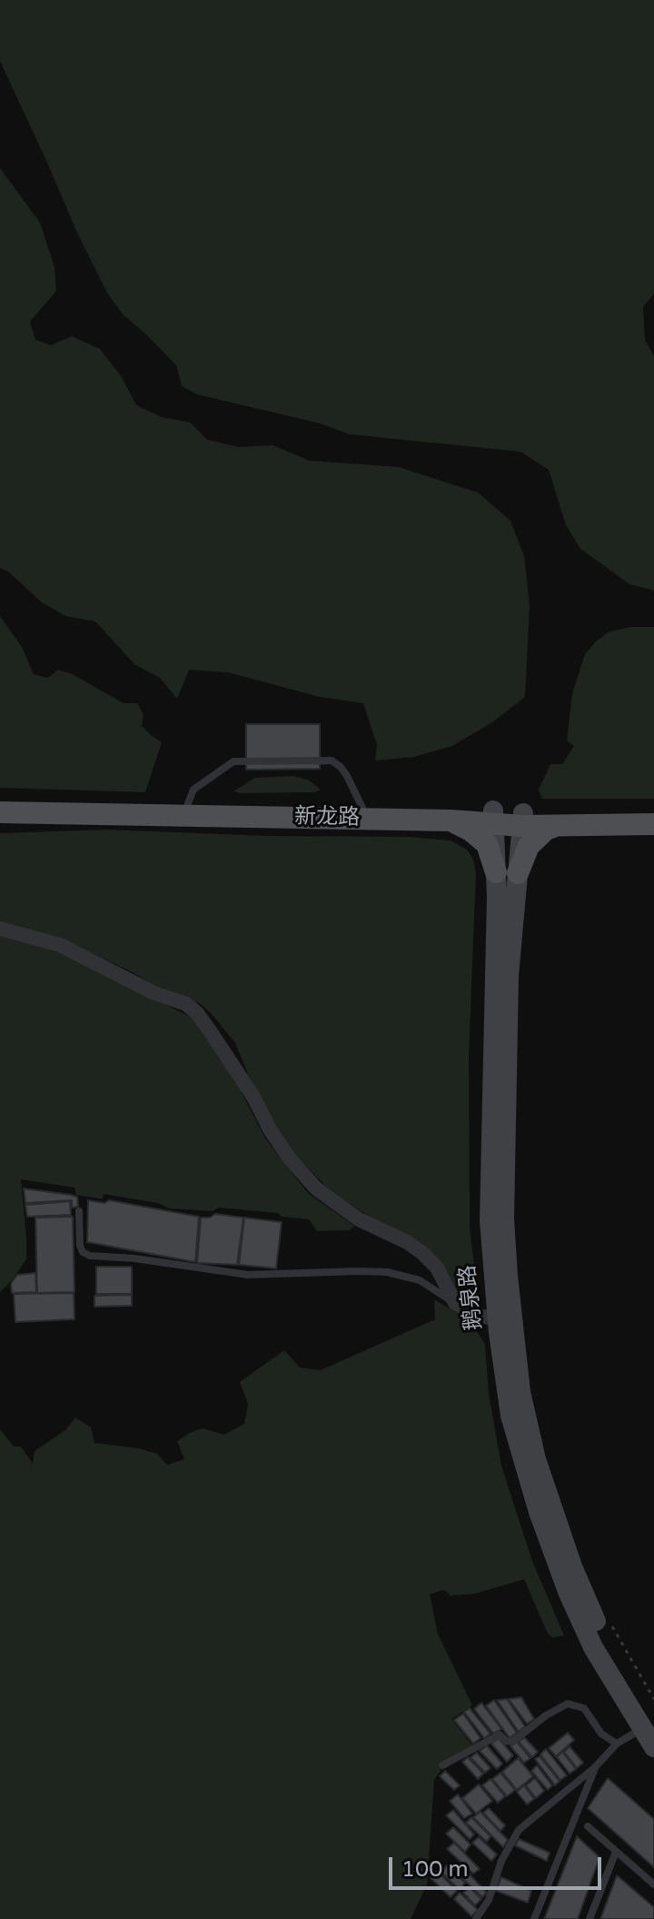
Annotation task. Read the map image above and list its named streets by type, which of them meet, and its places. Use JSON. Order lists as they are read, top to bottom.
{
  "streets": {
    "main road": ["新龙路", "鹅泉路"]
  },
  "crossings": [
    ["新龙路", "鹅泉路"]
  ],
  "scale_bar": "100 m"
}
